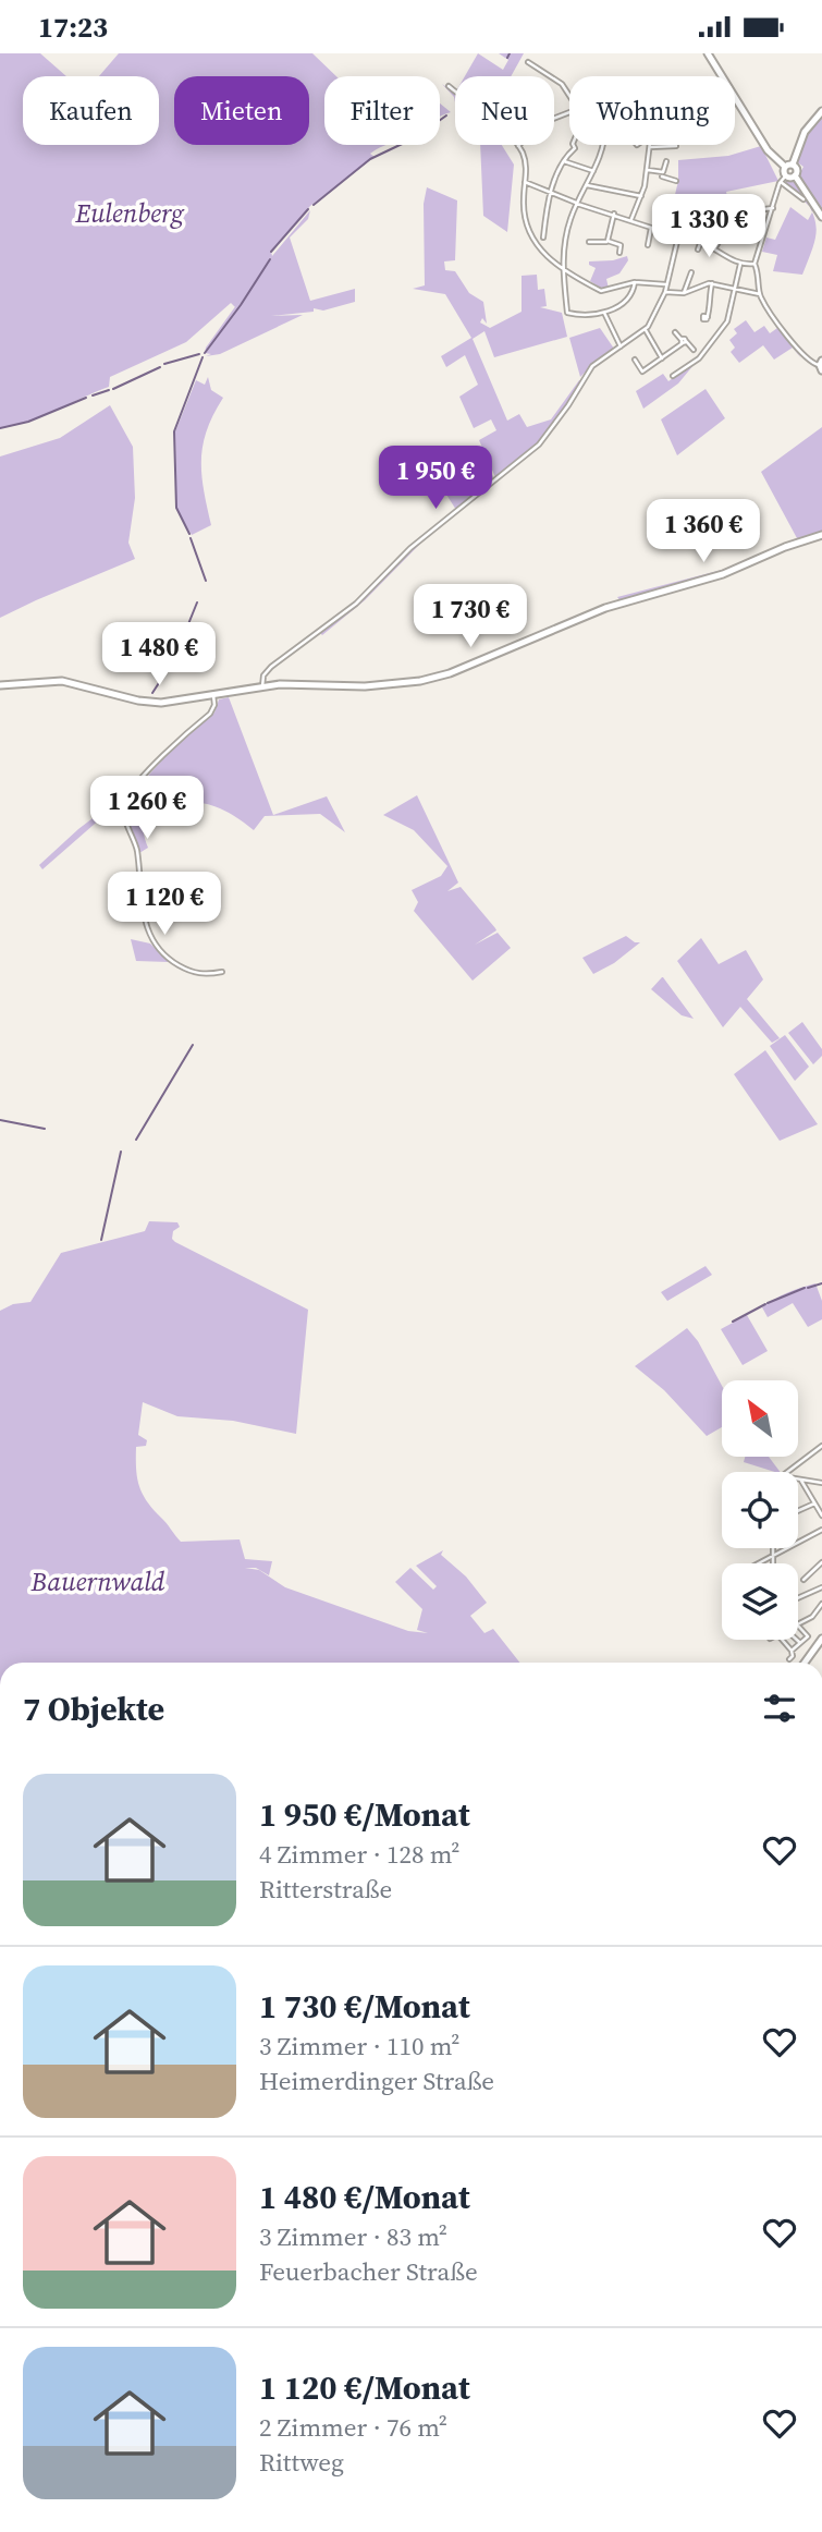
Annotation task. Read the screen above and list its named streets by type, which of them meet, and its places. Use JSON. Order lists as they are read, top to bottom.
{
  "parks": ["Eulenberg", "Bauernwald"],
  "north": "top left",
  "page": {
    "status": "17:23",
    "chip": [
      "Kaufen",
      "Mieten",
      "Filter",
      "Neu",
      "Wohnung"
    ],
    "price": [
      "1 330 €",
      "1 950 €",
      "1 360 €",
      "1 730 €",
      "1 480 €",
      "1 260 €",
      "1 120 €"
    ],
    "heading": "7 Objekte",
    "list": [
      {
        "name": "1 950 €/Monat",
        "note": "4 Zimmer · 128 m² · Ritterstraße"
      },
      {
        "name": "1 730 €/Monat",
        "note": "3 Zimmer · 110 m² · Heimerdinger Straße"
      },
      {
        "name": "1 480 €/Monat",
        "note": "3 Zimmer · 83 m² · Feuerbacher Straße"
      },
      {
        "name": "1 120 €/Monat",
        "note": "2 Zimmer · 76 m² · Rittweg"
      }
    ]
  }
}
